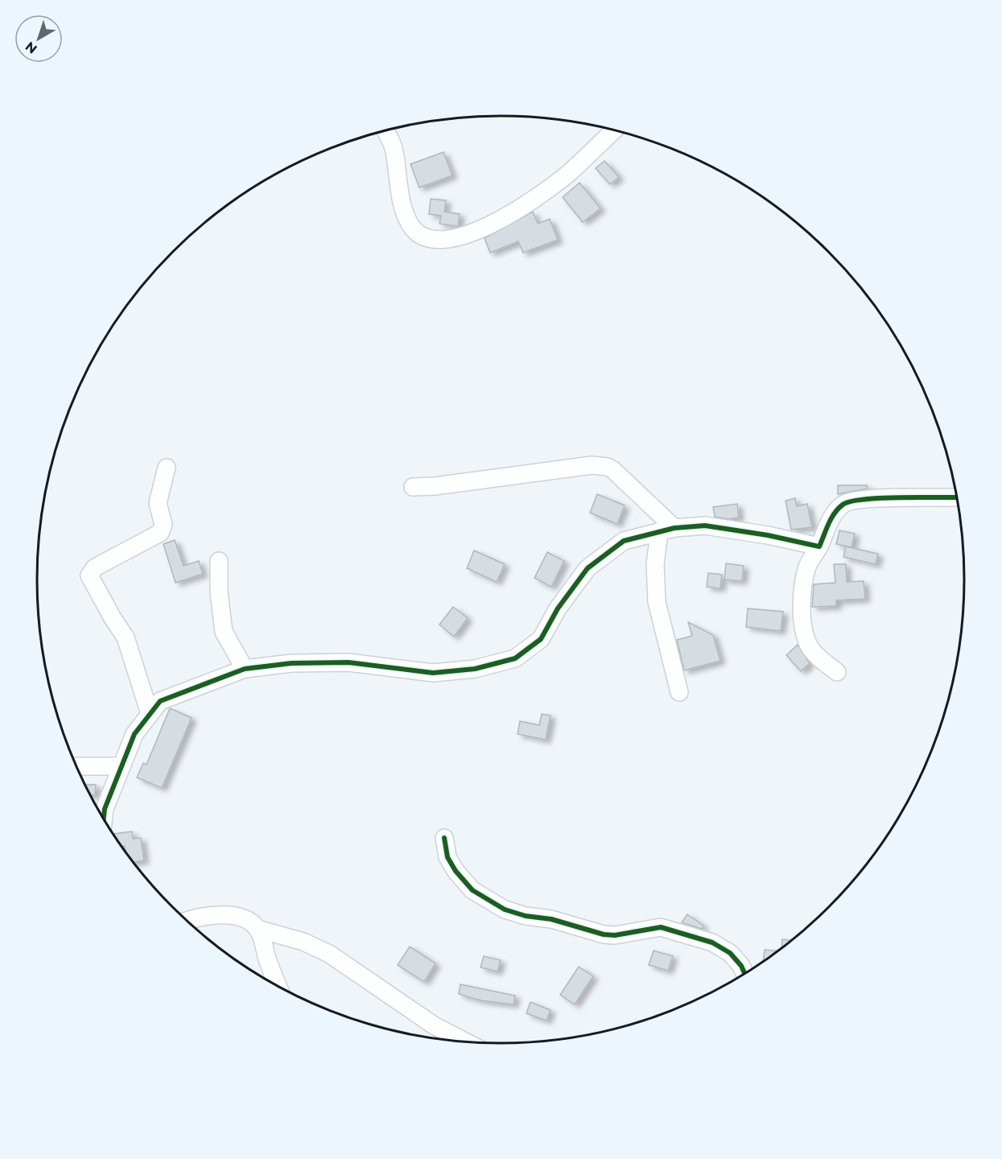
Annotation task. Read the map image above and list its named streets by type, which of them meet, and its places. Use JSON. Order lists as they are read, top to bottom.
{
  "north": "bottom left"
}
